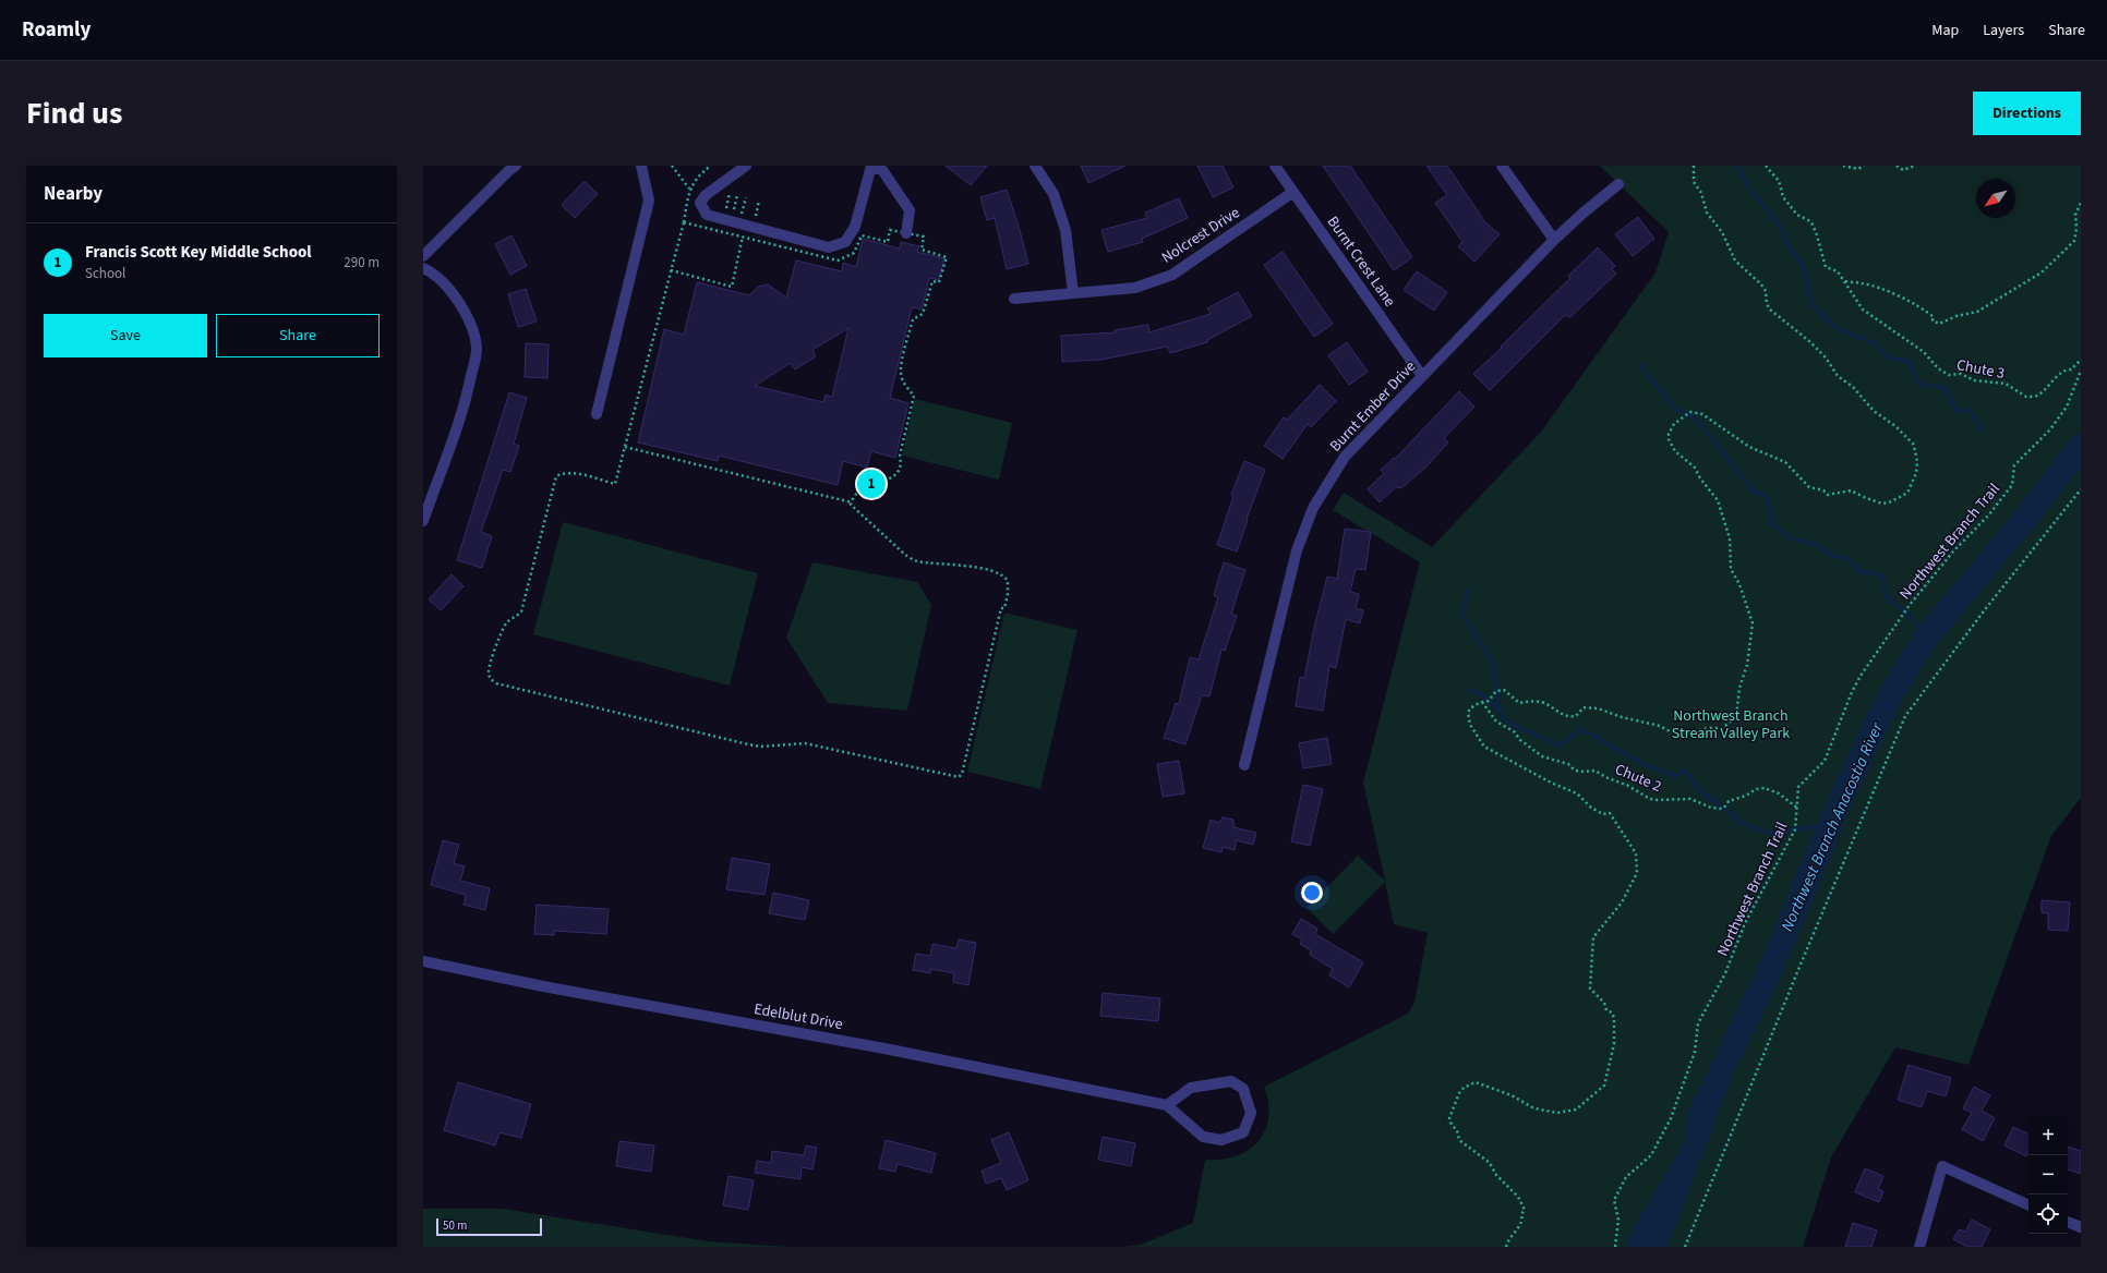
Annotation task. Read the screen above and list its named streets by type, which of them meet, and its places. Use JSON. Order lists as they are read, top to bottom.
{
  "streets": {
    "street": [
      "Nolcrest Drive",
      "Burnt Crest Lane",
      "Burnt Ember Drive",
      "Edelblut Drive"
    ],
    "path": ["Chute 3", "Northwest Branch Trail", "Chute 2"]
  },
  "crossings": [
    ["Nolcrest Drive", "Burnt Crest Lane"],
    ["Burnt Crest Lane", "Burnt Ember Drive"],
    ["Northwest Branch Trail", "Chute 2"]
  ],
  "water": ["Northwest Branch Anacostia River"],
  "parks": ["Northwest Branch Stream Valley Park"],
  "scale_bar": "50 m",
  "north": "bottom left",
  "page": {
    "header": "Roamly",
    "nav": ["Map", "Layers", "Share"],
    "title": "Find us",
    "buttons": [
      "Directions",
      ["Save", "Share"]
    ],
    "heading": "Nearby",
    "list": [
      {
        "mark": "1",
        "name": "Francis Scott Key Middle School",
        "note": "School",
        "value": "290 m"
      }
    ],
    "pins": "1",
    "map_buttons": ["+", "−"],
    "scale": "50 m"
  }
}
